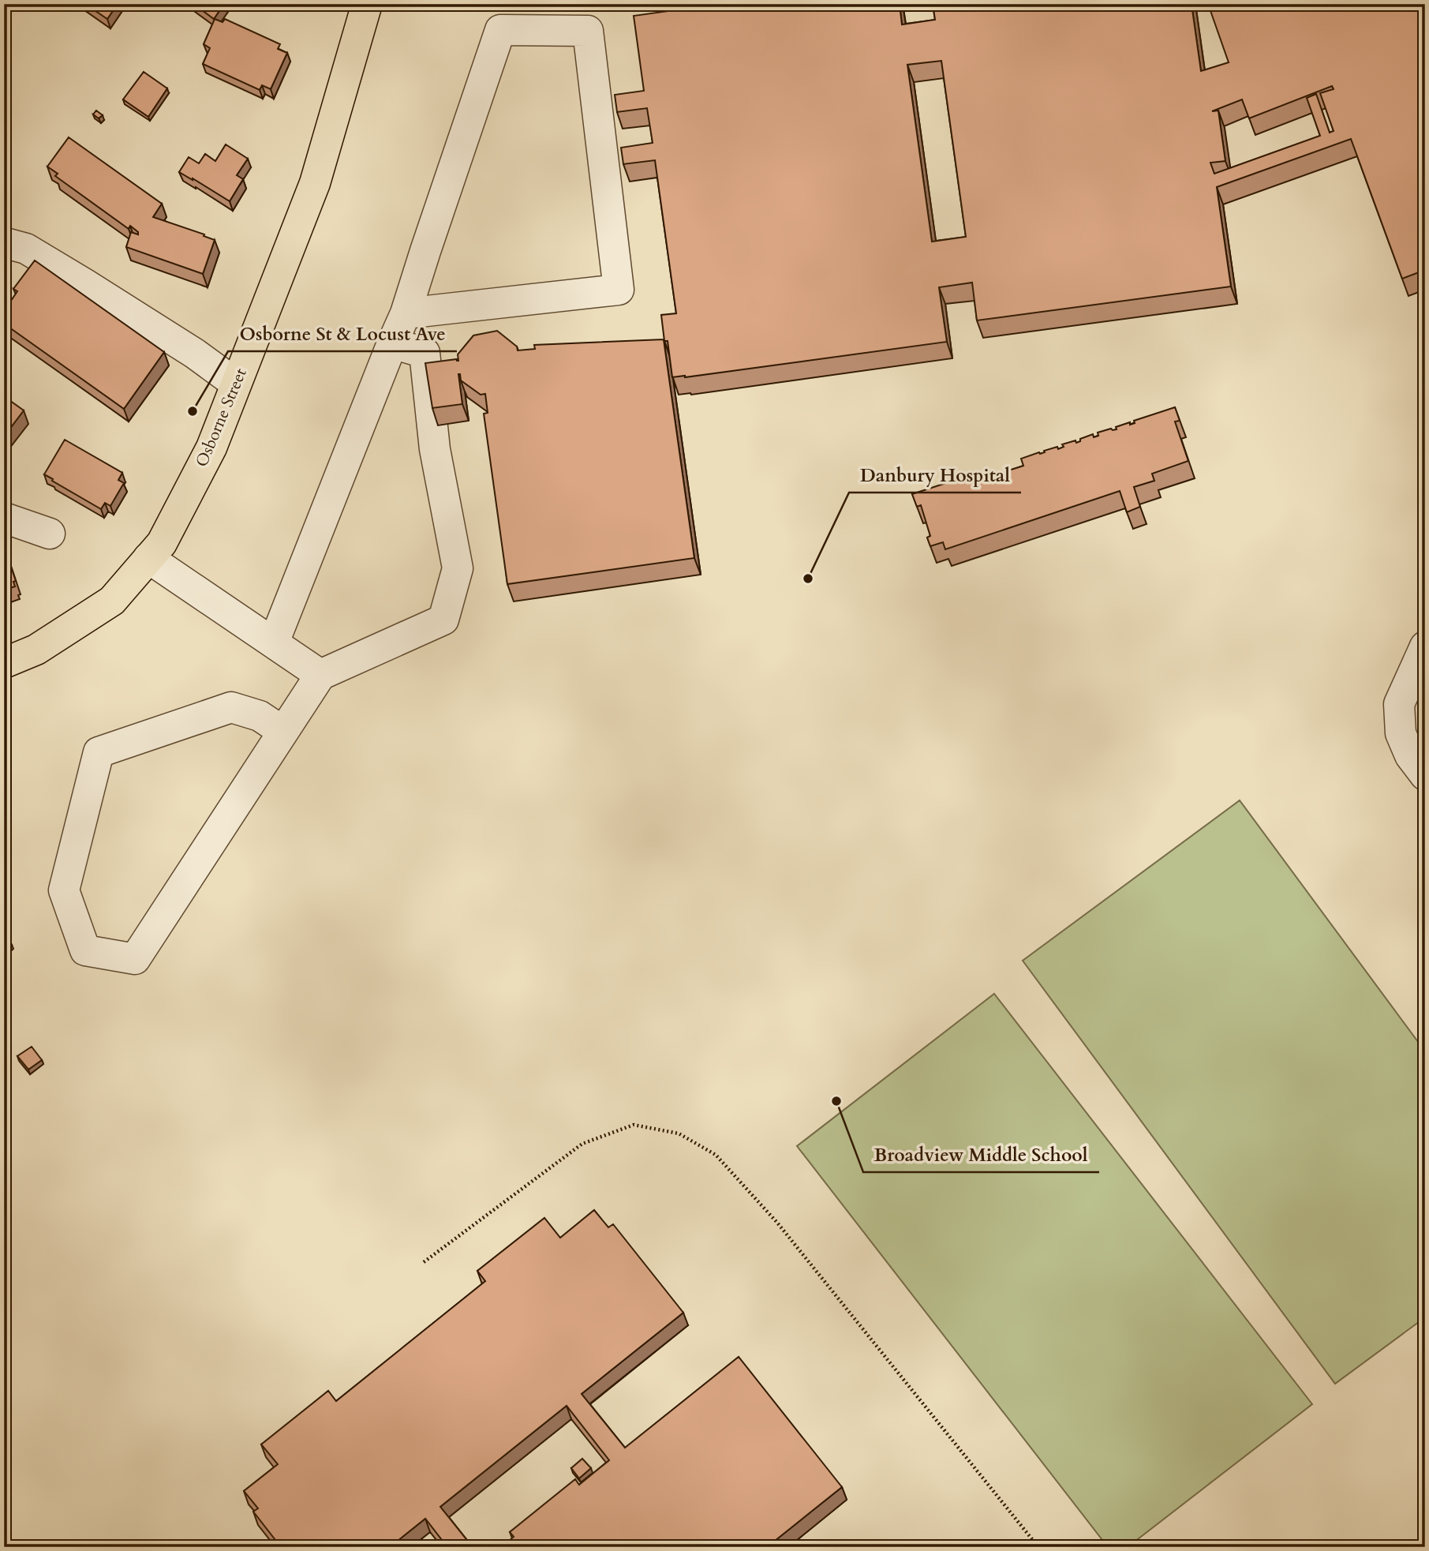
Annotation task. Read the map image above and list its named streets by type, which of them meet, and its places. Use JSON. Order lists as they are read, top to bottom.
{
  "streets": {
    "main road": ["Osborne Street"]
  },
  "places": ["Osborne St & Locust Ave", "Danbury Hospital", "Broadview Middle School"]
}
